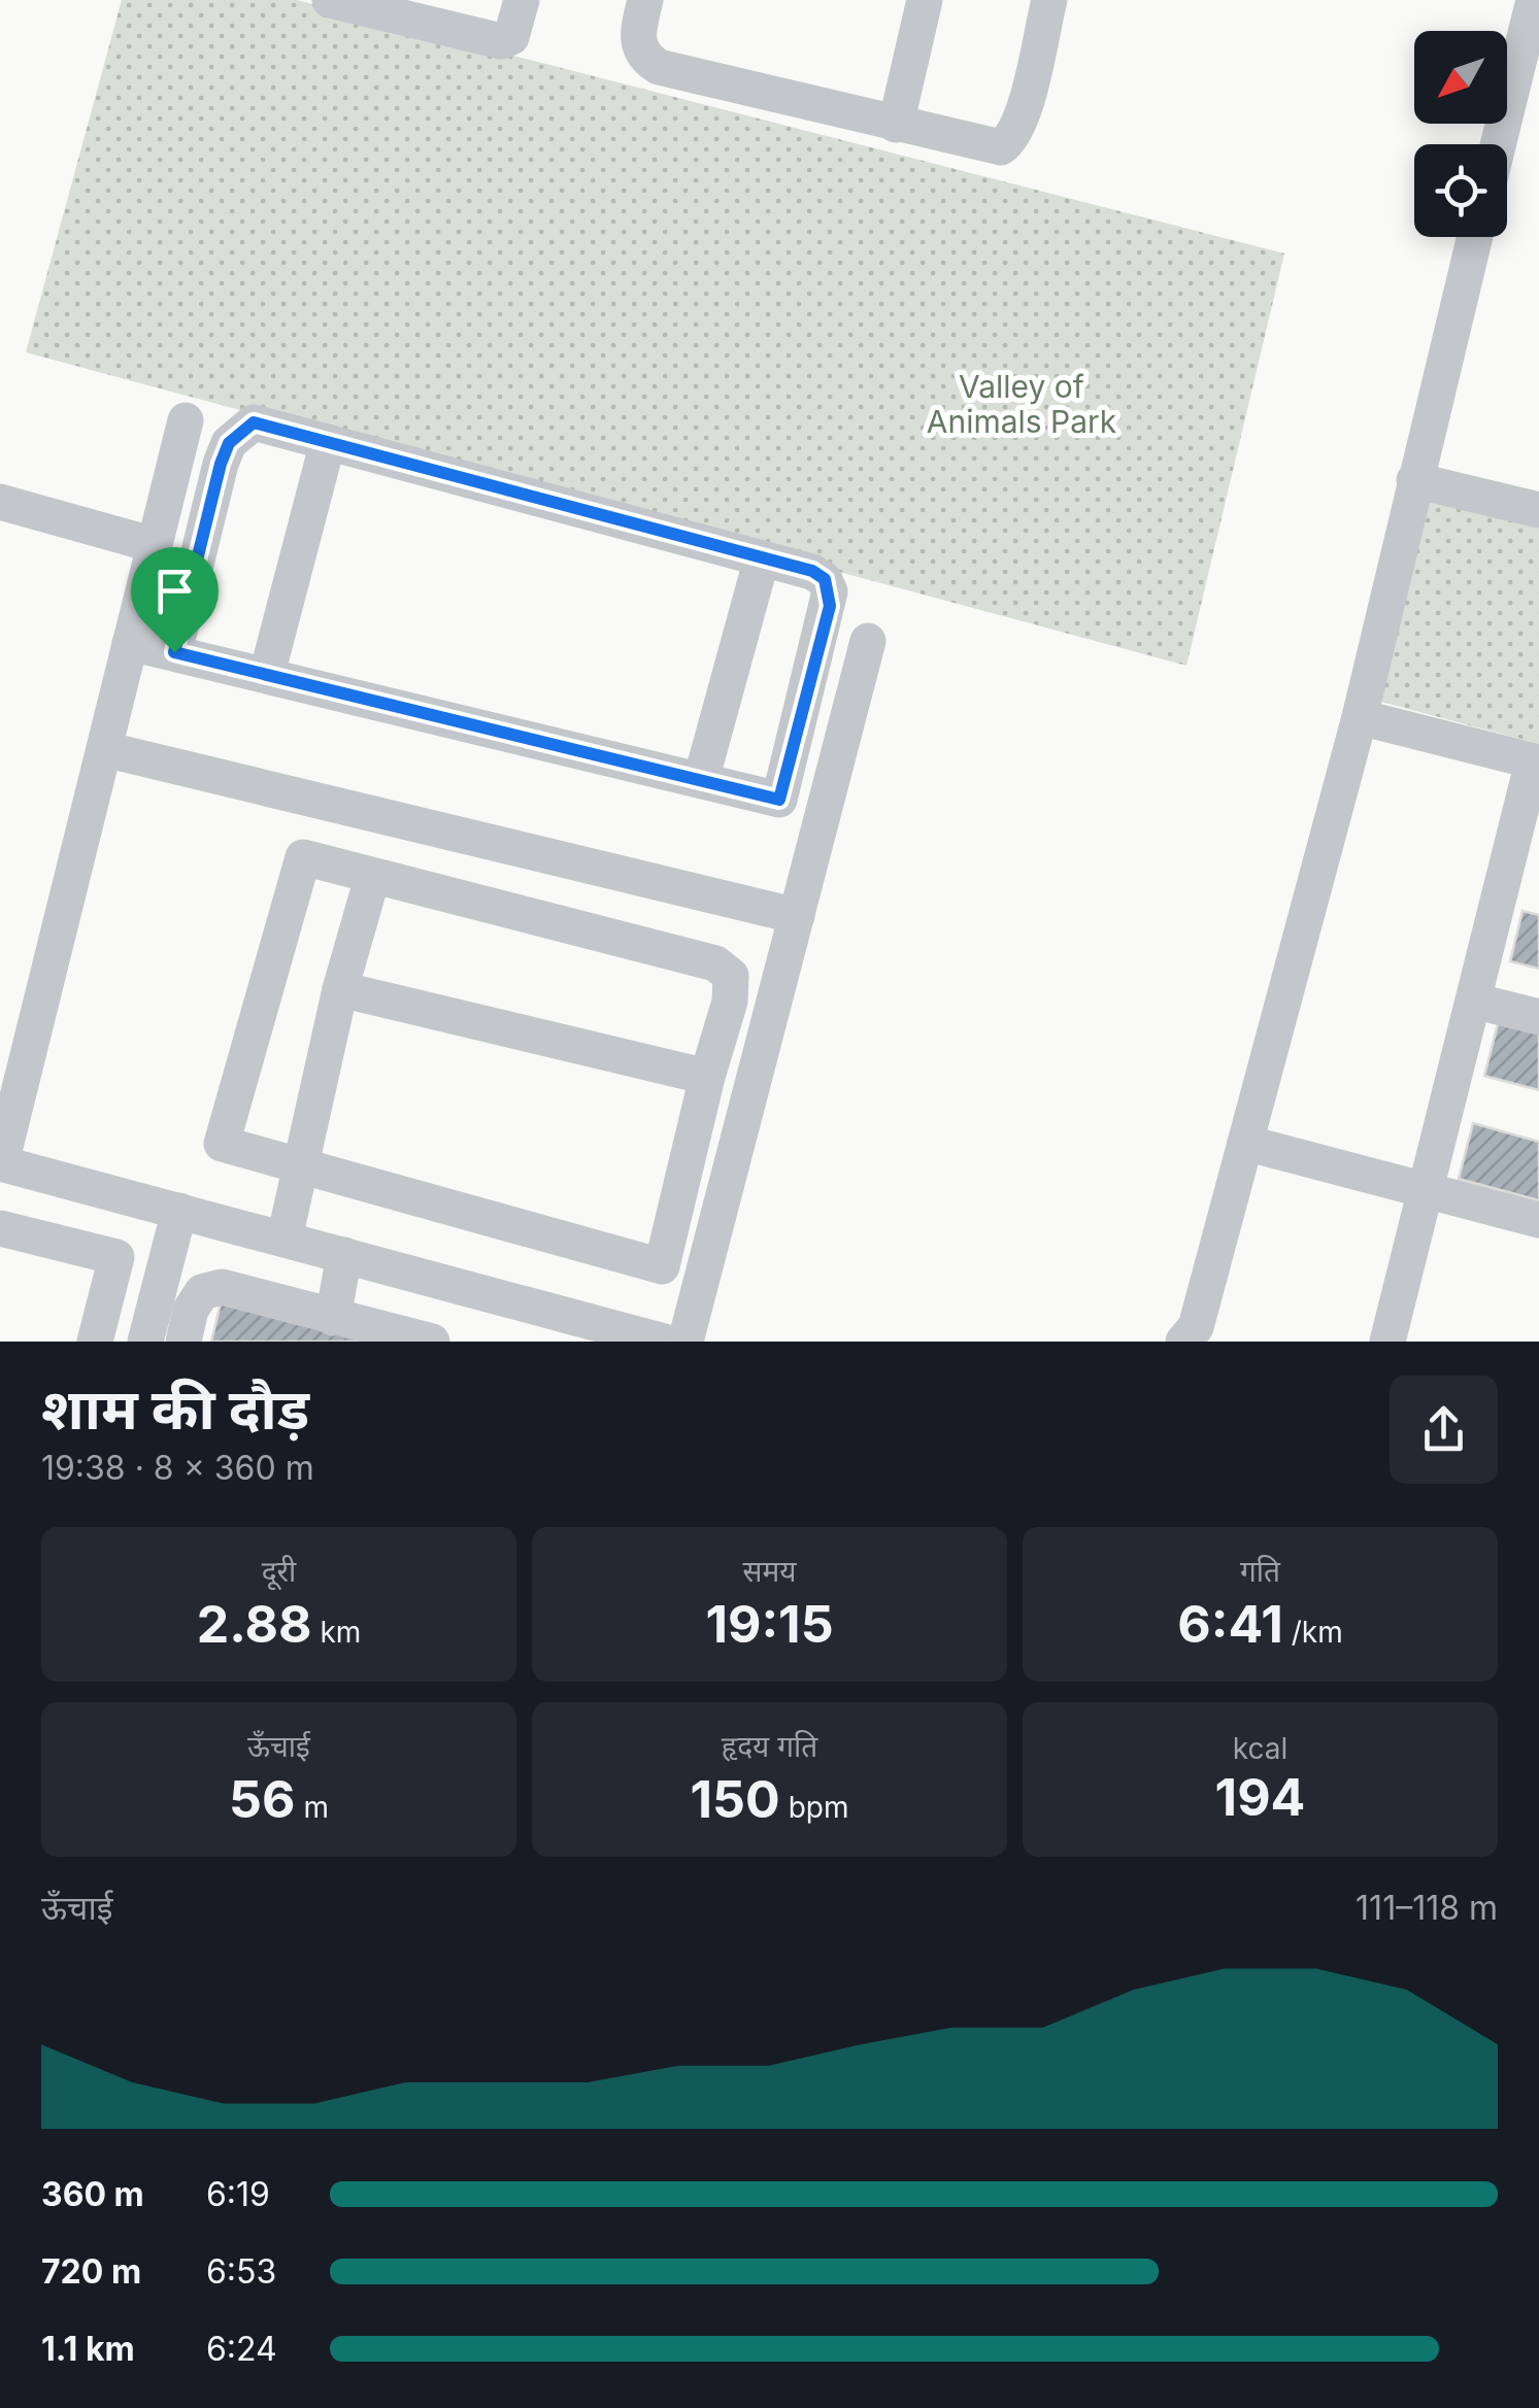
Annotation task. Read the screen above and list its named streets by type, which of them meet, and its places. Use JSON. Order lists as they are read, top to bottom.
{
  "parks": ["Valley of Animals Park"],
  "north": "bottom left",
  "page": {
    "heading": ["शाम की दौड़", "19:38 · 8 × 360 m"],
    "stats": [
      ["दूरी", "2.88 km"],
      ["समय", "19:15"],
      ["गति", "6:41 /km"],
      ["ऊँचाई", "56 m"],
      ["हृदय गति", "150 bpm"],
      ["kcal", "194"]
    ],
    "chart": ["ऊँचाई", "111–118 m"],
    "list": [
      {
        "name": "360 m",
        "note": "6:19"
      },
      {
        "name": "720 m",
        "note": "6:53"
      },
      {
        "name": "1.1 km",
        "note": "6:24"
      }
    ]
  }
}
